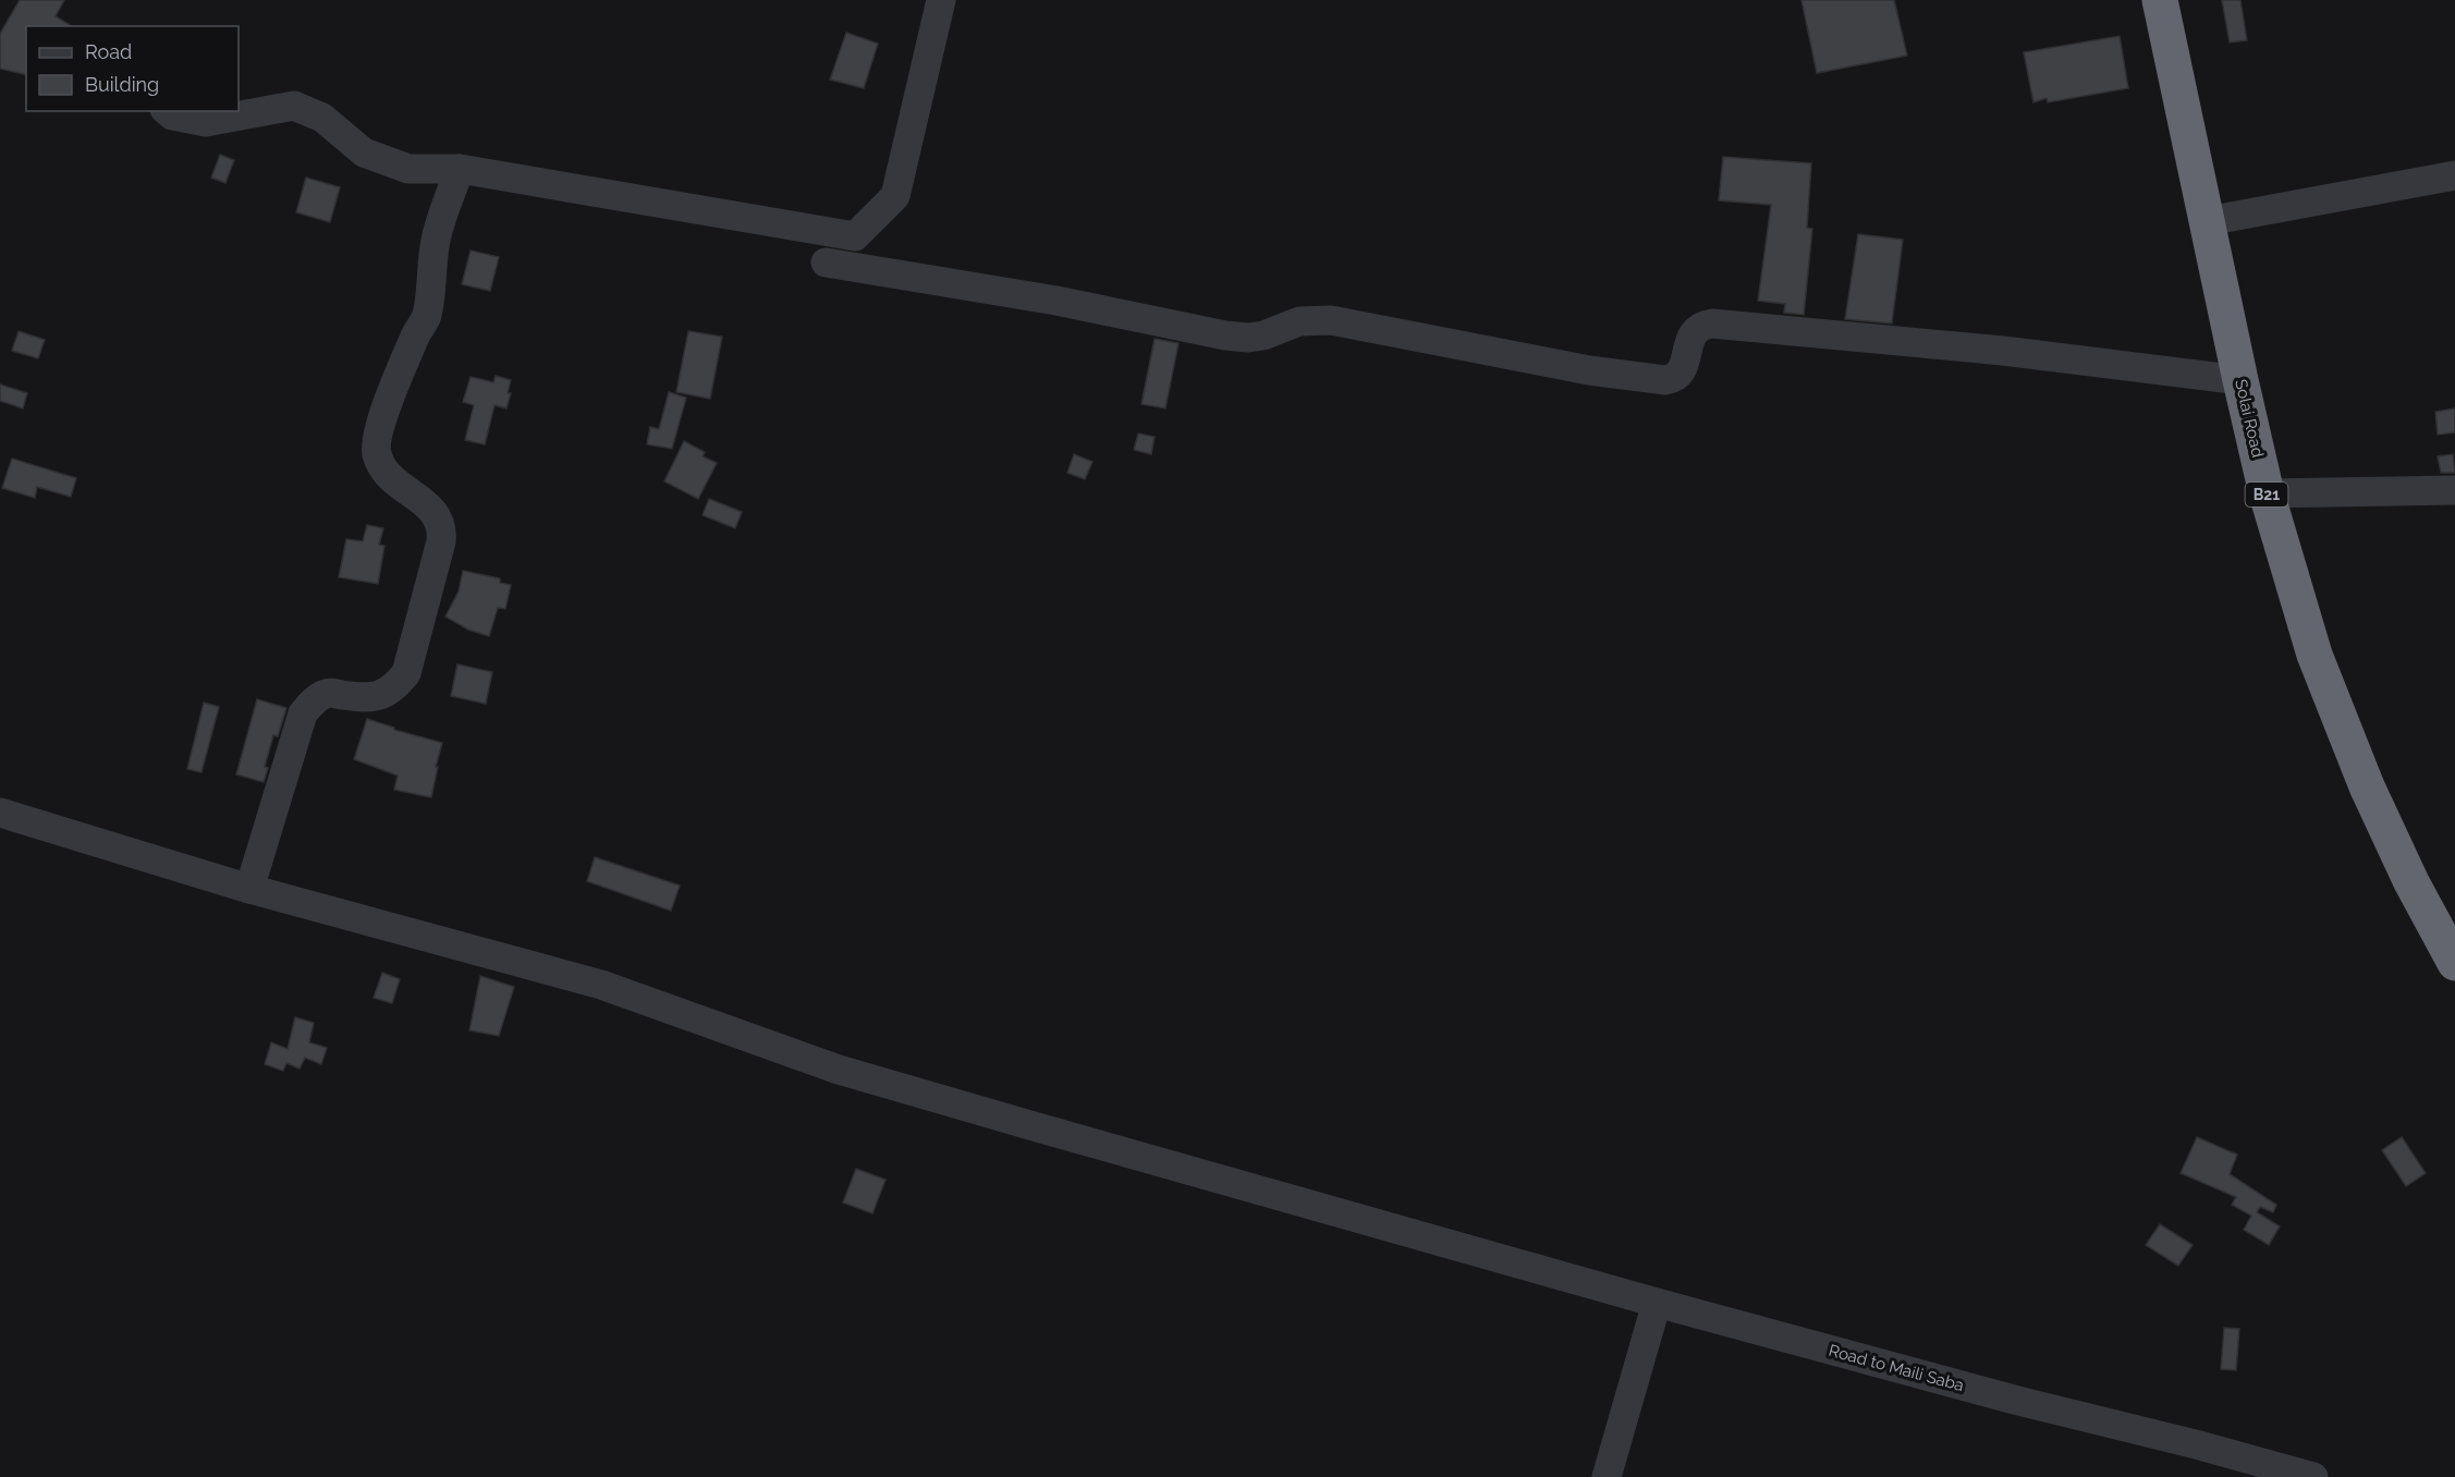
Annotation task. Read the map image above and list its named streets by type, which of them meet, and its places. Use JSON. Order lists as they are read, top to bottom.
{
  "streets": {
    "highway": ["Solai Road", "B21"],
    "street": ["Road to Maili Saba"]
  },
  "legend": ["Road", "Building"]
}
